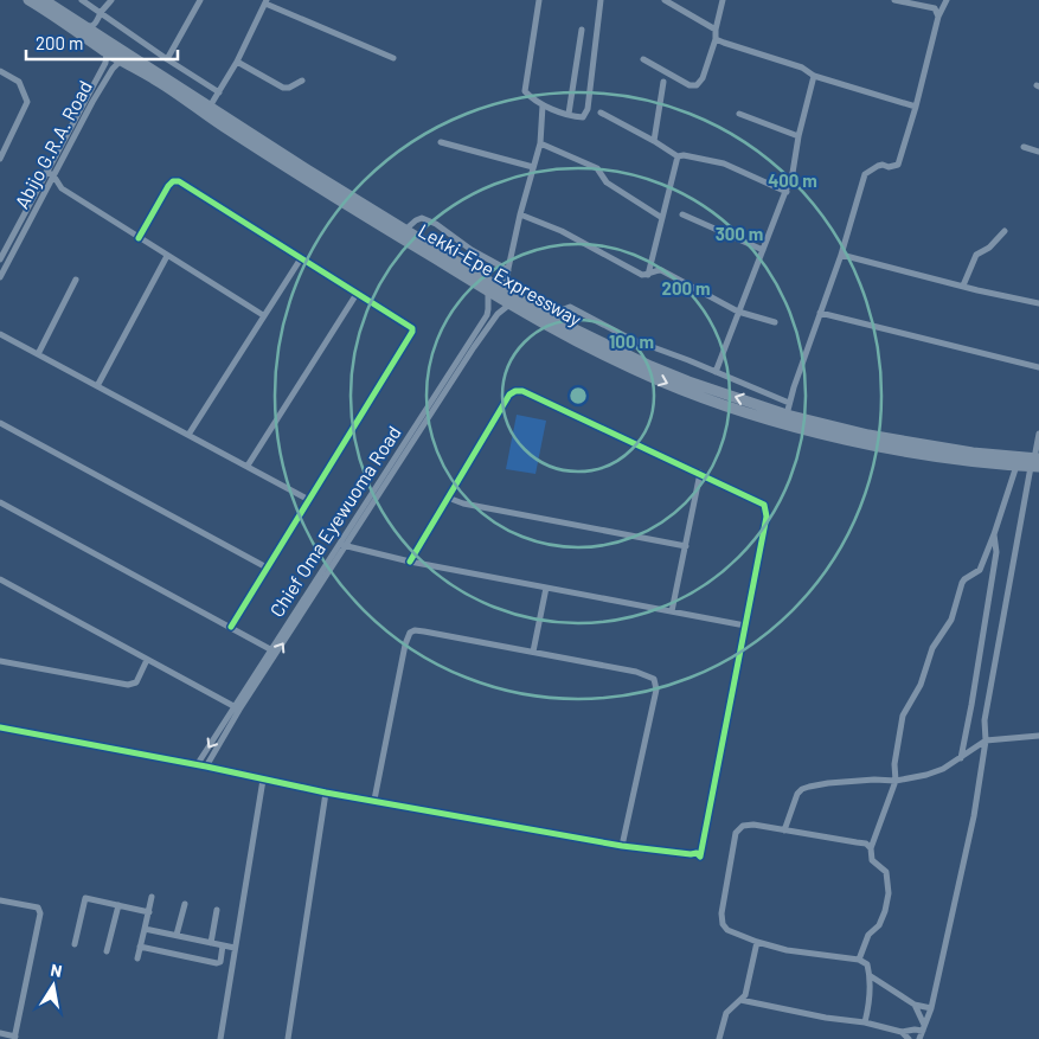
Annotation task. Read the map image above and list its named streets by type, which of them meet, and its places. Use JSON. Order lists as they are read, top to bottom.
{
  "streets": {
    "highway": ["Lekki-Epe Expressway"],
    "street": ["Abijo G.R.A. Road", "Chief Oma Eyewuoma Road"]
  },
  "crossings": [
    ["Abijo G.R.A. Road", "Lekki-Epe Expressway"],
    ["Lekki-Epe Expressway", "Chief Oma Eyewuoma Road"]
  ],
  "scale_bar": "200 m",
  "north": "top",
  "rings": [
    "400 m",
    "300 m",
    "200 m",
    "100 m"
  ]
}
